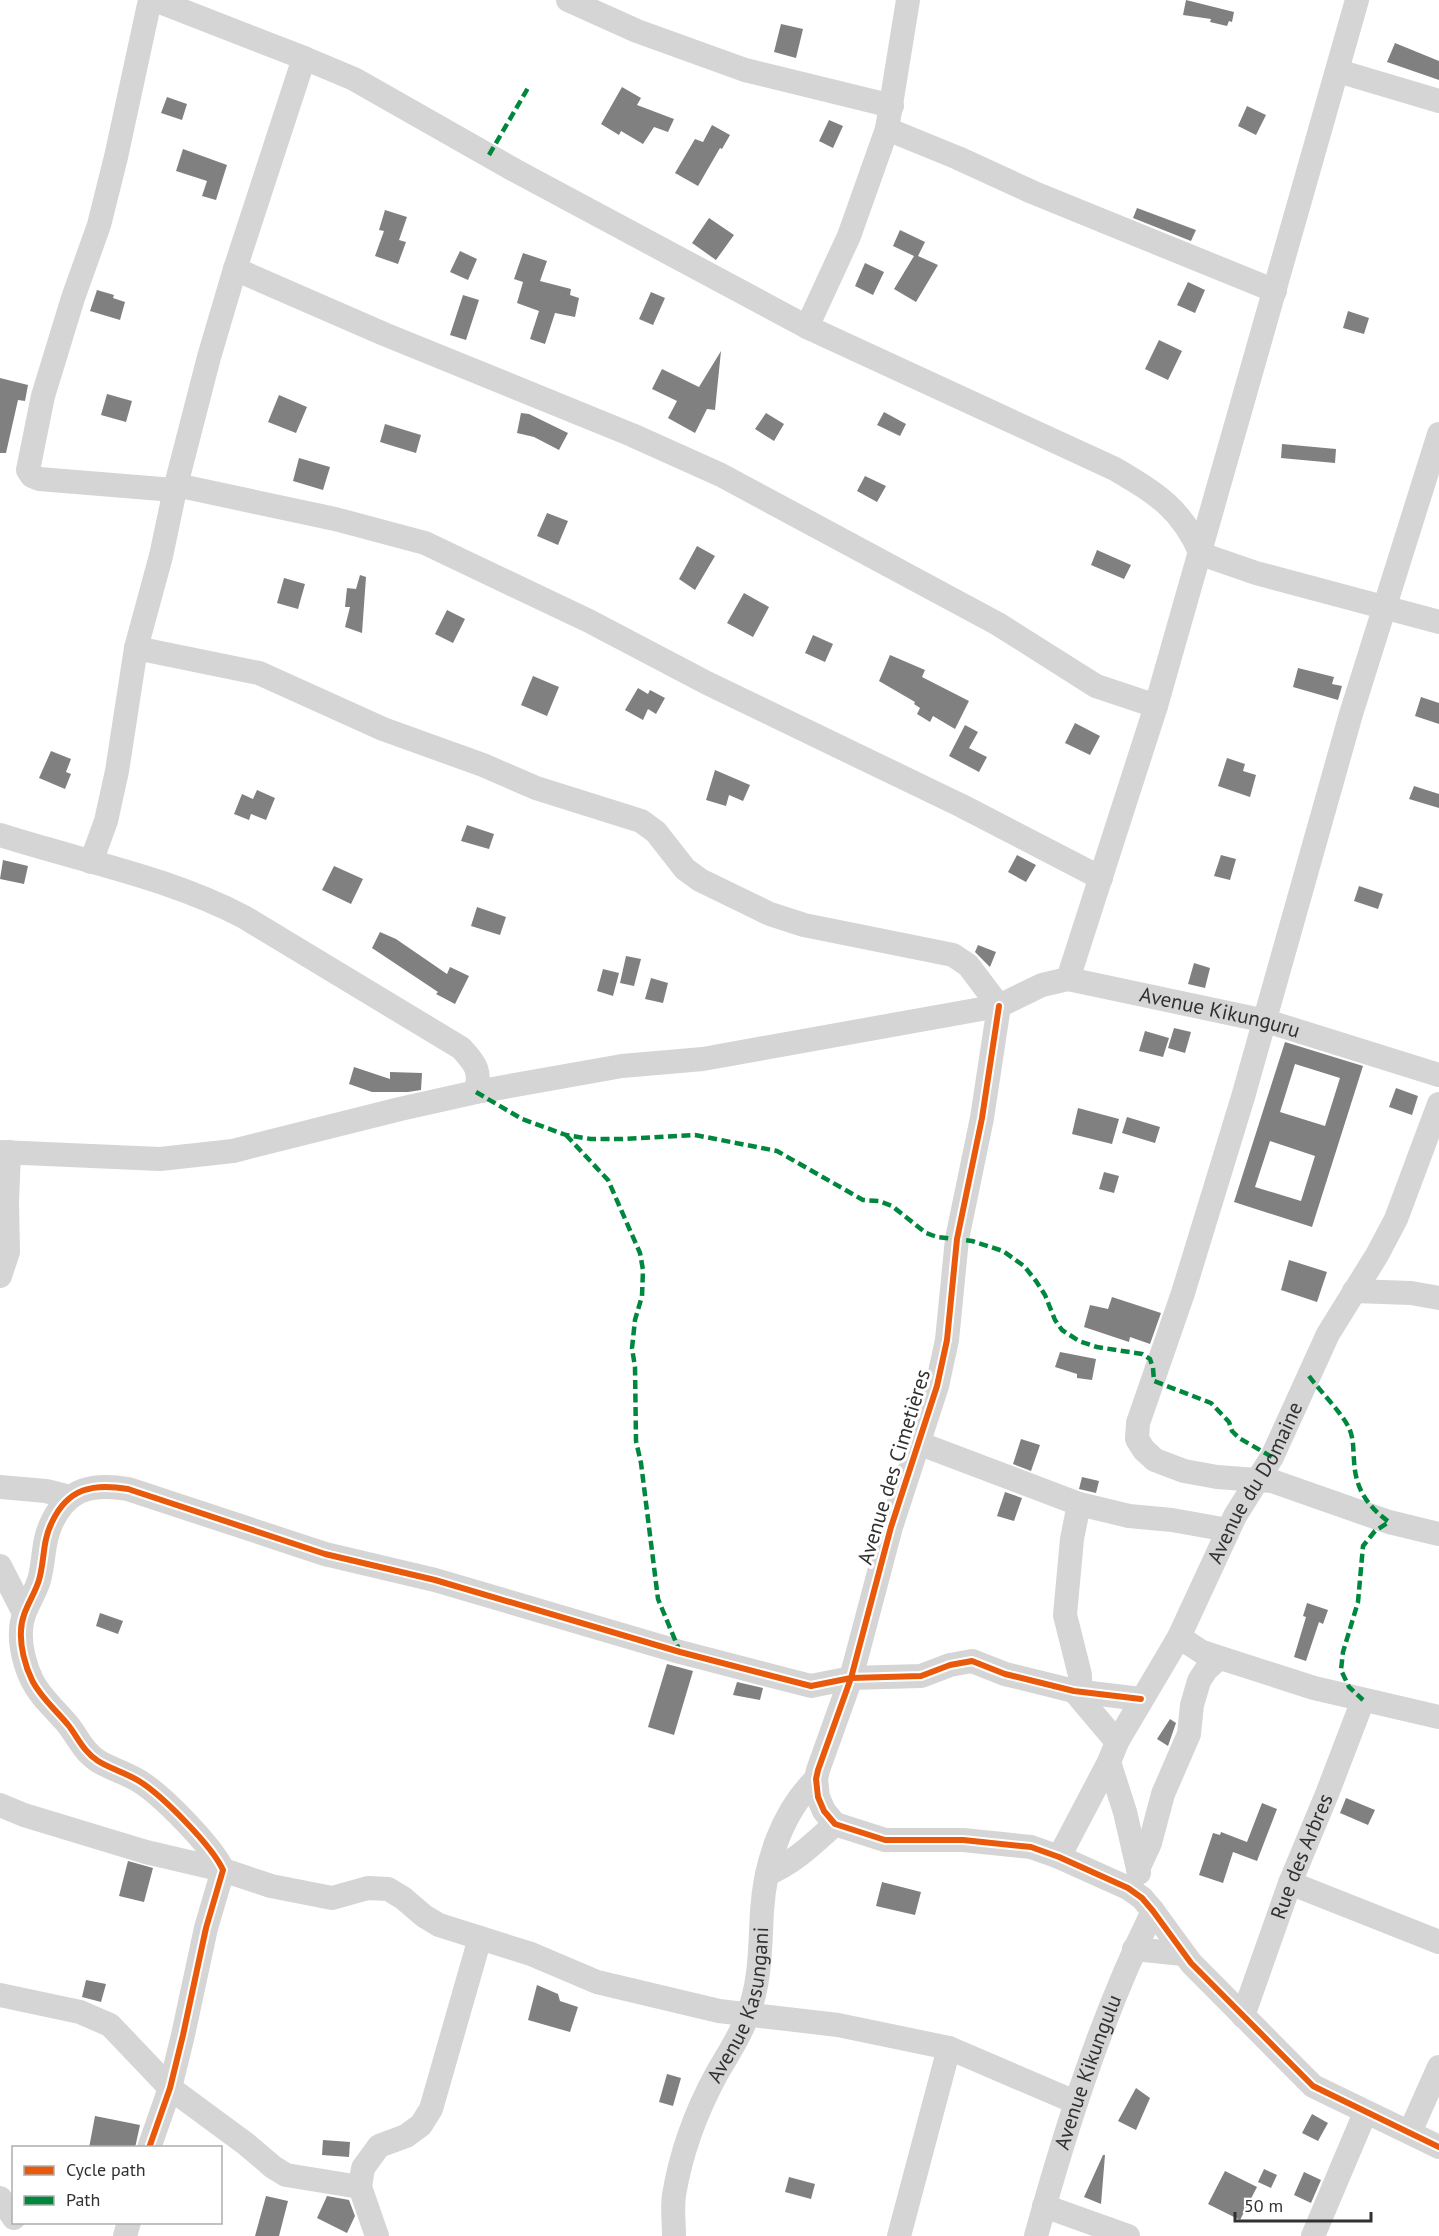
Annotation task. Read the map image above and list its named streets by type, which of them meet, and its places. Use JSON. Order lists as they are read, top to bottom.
{
  "streets": {
    "street": [
      "Avenue Kikunguru",
      "Avenue des Cimetières",
      "Avenue du Domaine",
      "Rue des Arbres",
      "Avenue Kasungani",
      "Avenue Kikungulu"
    ]
  },
  "crossings": [
    ["Avenue Kikunguru", "Avenue des Cimetières"],
    ["Avenue des Cimetières", "Avenue Kasungani"]
  ],
  "legend": ["Cycle path", "Path"],
  "scale_bar": "50 m"
}
